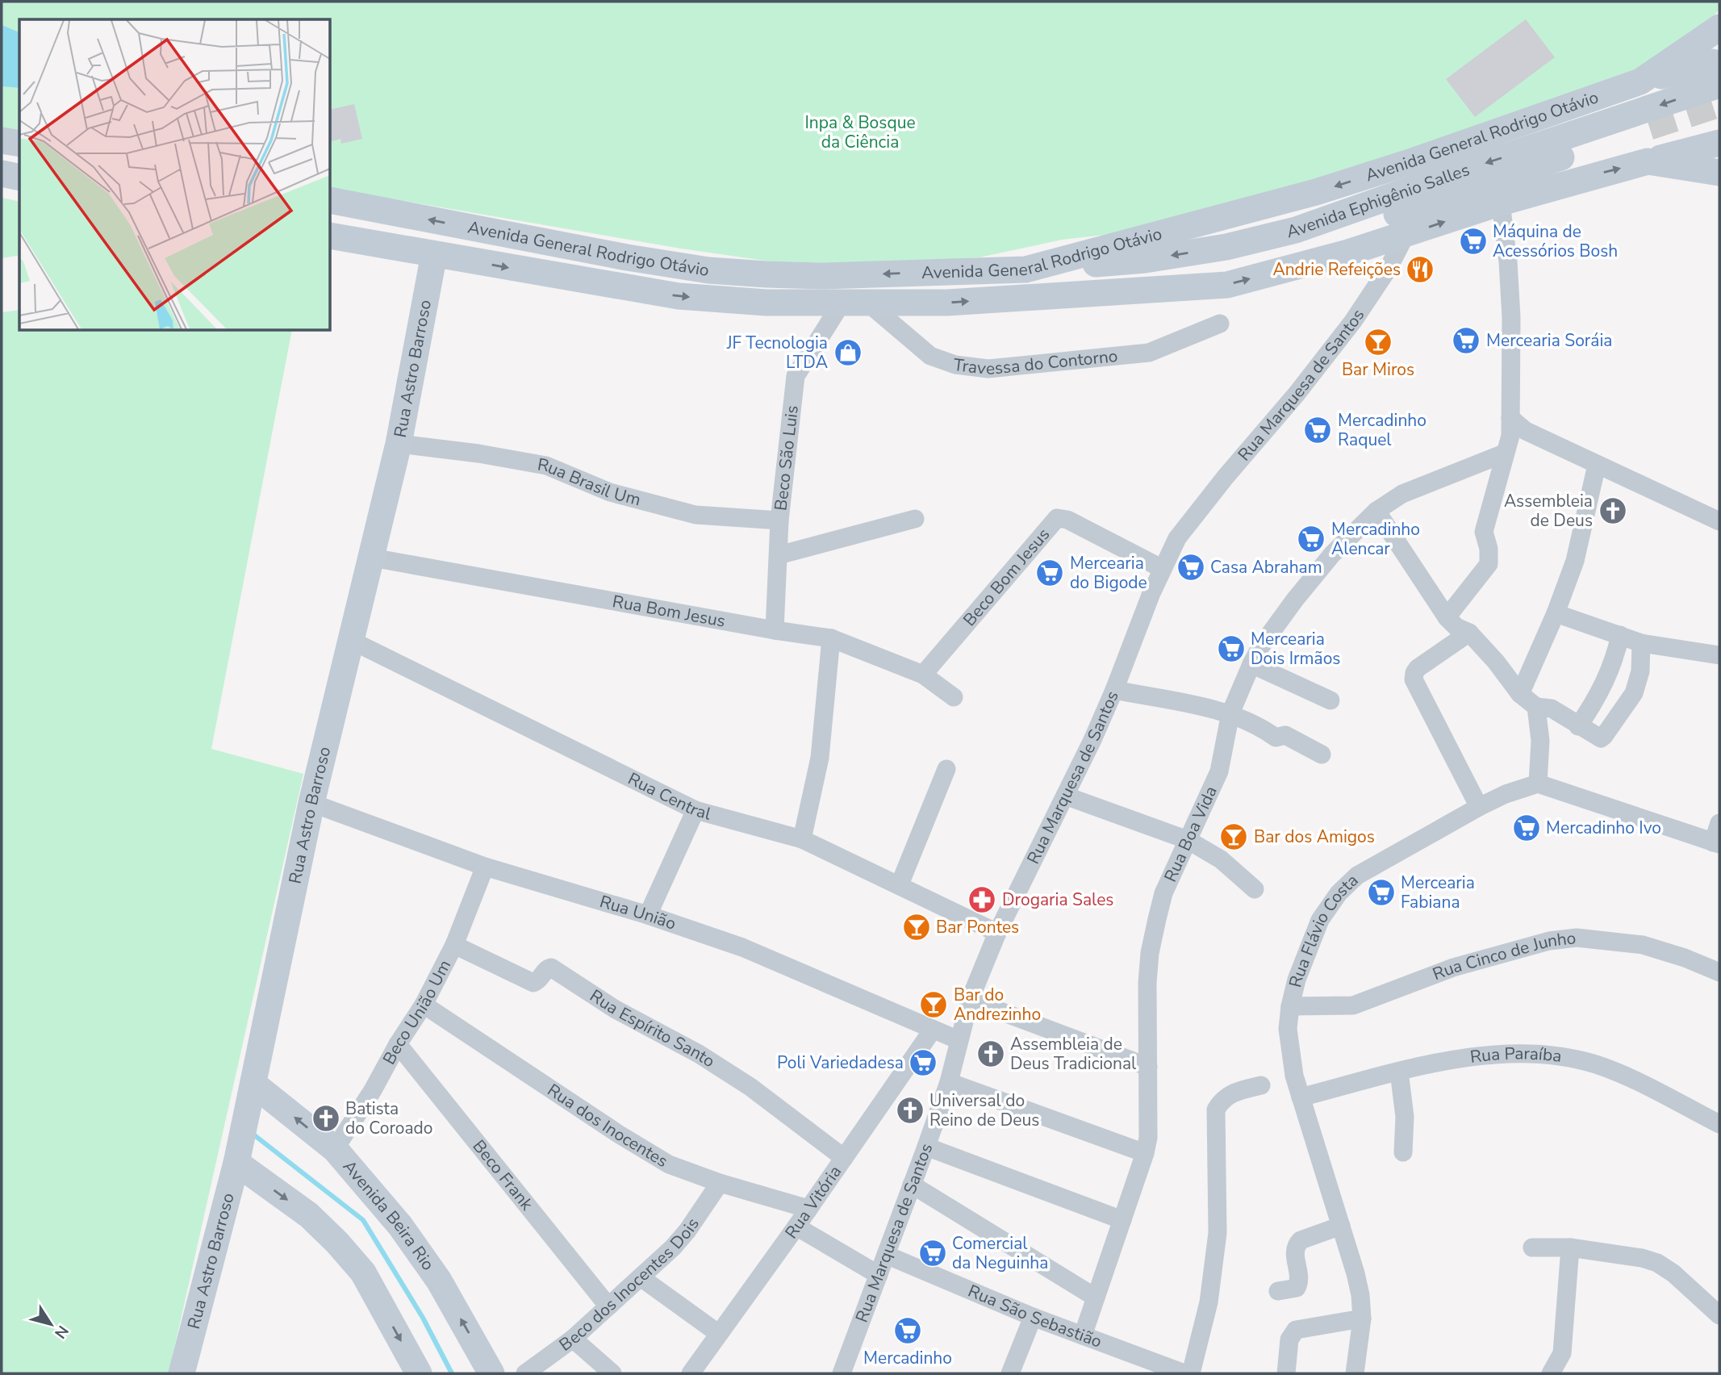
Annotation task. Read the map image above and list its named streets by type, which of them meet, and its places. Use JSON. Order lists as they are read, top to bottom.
{
  "streets": {
    "main road": [
      "Avenida General Rodrigo Otávio",
      "Avenida Ephigênio Salles",
      "Rua Astro Barroso",
      "Avenida Beira Rio"
    ],
    "street": [
      "Travessa do Contorno",
      "Rua Marquesa de Santos",
      "Beco São Luis",
      "Rua Brasil Um",
      "Beco Bom Jesus",
      "Rua Bom Jesus",
      "Rua Central",
      "Rua Boa Vida",
      "Rua União",
      "Rua Flávio Costa",
      "Rua Cinco de Junho",
      "Beco União Um",
      "Rua Espírito Santo",
      "Rua Paraíba",
      "Rua dos Inocentes",
      "Beco Frank",
      "Rua Vitória",
      "Beco dos Inocentes Dois",
      "Rua São Sebastião"
    ]
  },
  "crossings": [
    ["Avenida General Rodrigo Otávio", "Avenida Ephigênio Salles"],
    ["Avenida General Rodrigo Otávio", "Travessa do Contorno"],
    ["Avenida General Rodrigo Otávio", "Rua Astro Barroso"],
    ["Avenida General Rodrigo Otávio", "Rua Marquesa de Santos"],
    ["Avenida General Rodrigo Otávio", "Beco São Luis"],
    ["Travessa do Contorno", "Beco São Luis"],
    ["Rua Astro Barroso", "Rua Brasil Um"],
    ["Rua Astro Barroso", "Rua Bom Jesus"],
    ["Rua Astro Barroso", "Rua Central"],
    ["Rua Astro Barroso", "Rua União"],
    ["Rua Astro Barroso", "Avenida Beira Rio"],
    ["Rua Marquesa de Santos", "Beco Bom Jesus"],
    ["Rua Marquesa de Santos", "Rua Central"],
    ["Rua Marquesa de Santos", "Rua União"],
    ["Rua Marquesa de Santos", "Rua São Sebastião"],
    ["Beco São Luis", "Rua Brasil Um"],
    ["Beco São Luis", "Rua Bom Jesus"],
    ["Beco Bom Jesus", "Rua Bom Jesus"],
    ["Rua Boa Vida", "Rua São Sebastião"],
    ["Rua União", "Beco União Um"],
    ["Rua União", "Rua Vitória"],
    ["Rua Flávio Costa", "Rua Cinco de Junho"],
    ["Rua Flávio Costa", "Rua Paraíba"],
    ["Beco União Um", "Rua Espírito Santo"],
    ["Beco União Um", "Rua dos Inocentes"],
    ["Beco União Um", "Beco Frank"],
    ["Beco União Um", "Avenida Beira Rio"],
    ["Rua Espírito Santo", "Rua Vitória"],
    ["Rua dos Inocentes", "Rua Vitória"],
    ["Rua dos Inocentes", "Beco dos Inocentes Dois"],
    ["Beco Frank", "Beco dos Inocentes Dois"]
  ],
  "parks": ["Inpa & Bosque da Ciência"],
  "places": {
    "supermarket": [
      "Máquina de Acessórios Bosh",
      "Mercearia Soráia",
      "Mercadinho Raquel",
      "Mercadinho Alencar",
      "Casa Abraham",
      "Mercearia do Bigode",
      "Mercearia Dois Irmãos",
      "Mercadinho Ivo",
      "Mercearia Fabiana",
      "Poli Variedadesa",
      "Comercial da Neguinha",
      "Mercadinho"
    ],
    "restaurant": ["Andrie Refeições"],
    "bar": [
      "Bar Miros",
      "Bar dos Amigos",
      "Bar Pontes",
      "Bar do Andrezinho"
    ],
    "shop": ["JF Tecnologia LTDA"],
    "church": [
      "Assembleia de Deus",
      "Assembleia de Deus Tradicional",
      "Universal do Reino de Deus",
      "Batista do Coroado"
    ],
    "pharmacy": ["Drogaria Sales"]
  },
  "north": "bottom right"
}
